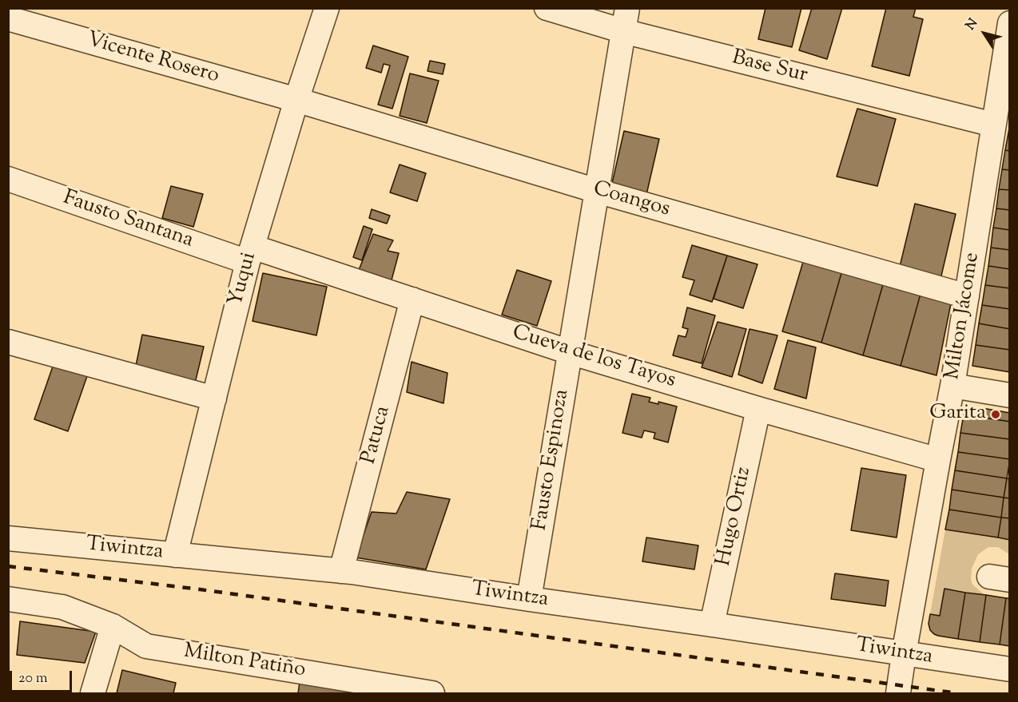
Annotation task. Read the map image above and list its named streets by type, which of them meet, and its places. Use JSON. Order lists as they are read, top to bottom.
{
  "streets": {
    "street": [
      "Vicente Rosero",
      "Base Sur",
      "Coangos",
      "Fausto Santana",
      "Yuqui",
      "Milton Jácome",
      "Cueva de los Tayos",
      "Patuca",
      "Fausto Espinoza",
      "Hugo Ortiz",
      "Tiwintza",
      "Milton Patiño"
    ]
  },
  "crossings": [
    ["Vicente Rosero", "Coangos"],
    ["Vicente Rosero", "Yuqui"],
    ["Base Sur", "Milton Jácome"],
    ["Base Sur", "Fausto Espinoza"],
    ["Coangos", "Yuqui"],
    ["Coangos", "Milton Jácome"],
    ["Coangos", "Fausto Espinoza"],
    ["Fausto Santana", "Yuqui"],
    ["Fausto Santana", "Cueva de los Tayos"],
    ["Yuqui", "Cueva de los Tayos"],
    ["Yuqui", "Tiwintza"],
    ["Milton Jácome", "Cueva de los Tayos"],
    ["Milton Jácome", "Tiwintza"],
    ["Cueva de los Tayos", "Patuca"],
    ["Cueva de los Tayos", "Fausto Espinoza"],
    ["Cueva de los Tayos", "Hugo Ortiz"],
    ["Patuca", "Tiwintza"],
    ["Fausto Espinoza", "Tiwintza"],
    ["Hugo Ortiz", "Tiwintza"]
  ],
  "places": ["Garita"],
  "scale_bar": "20 m",
  "north": "top left"
}
